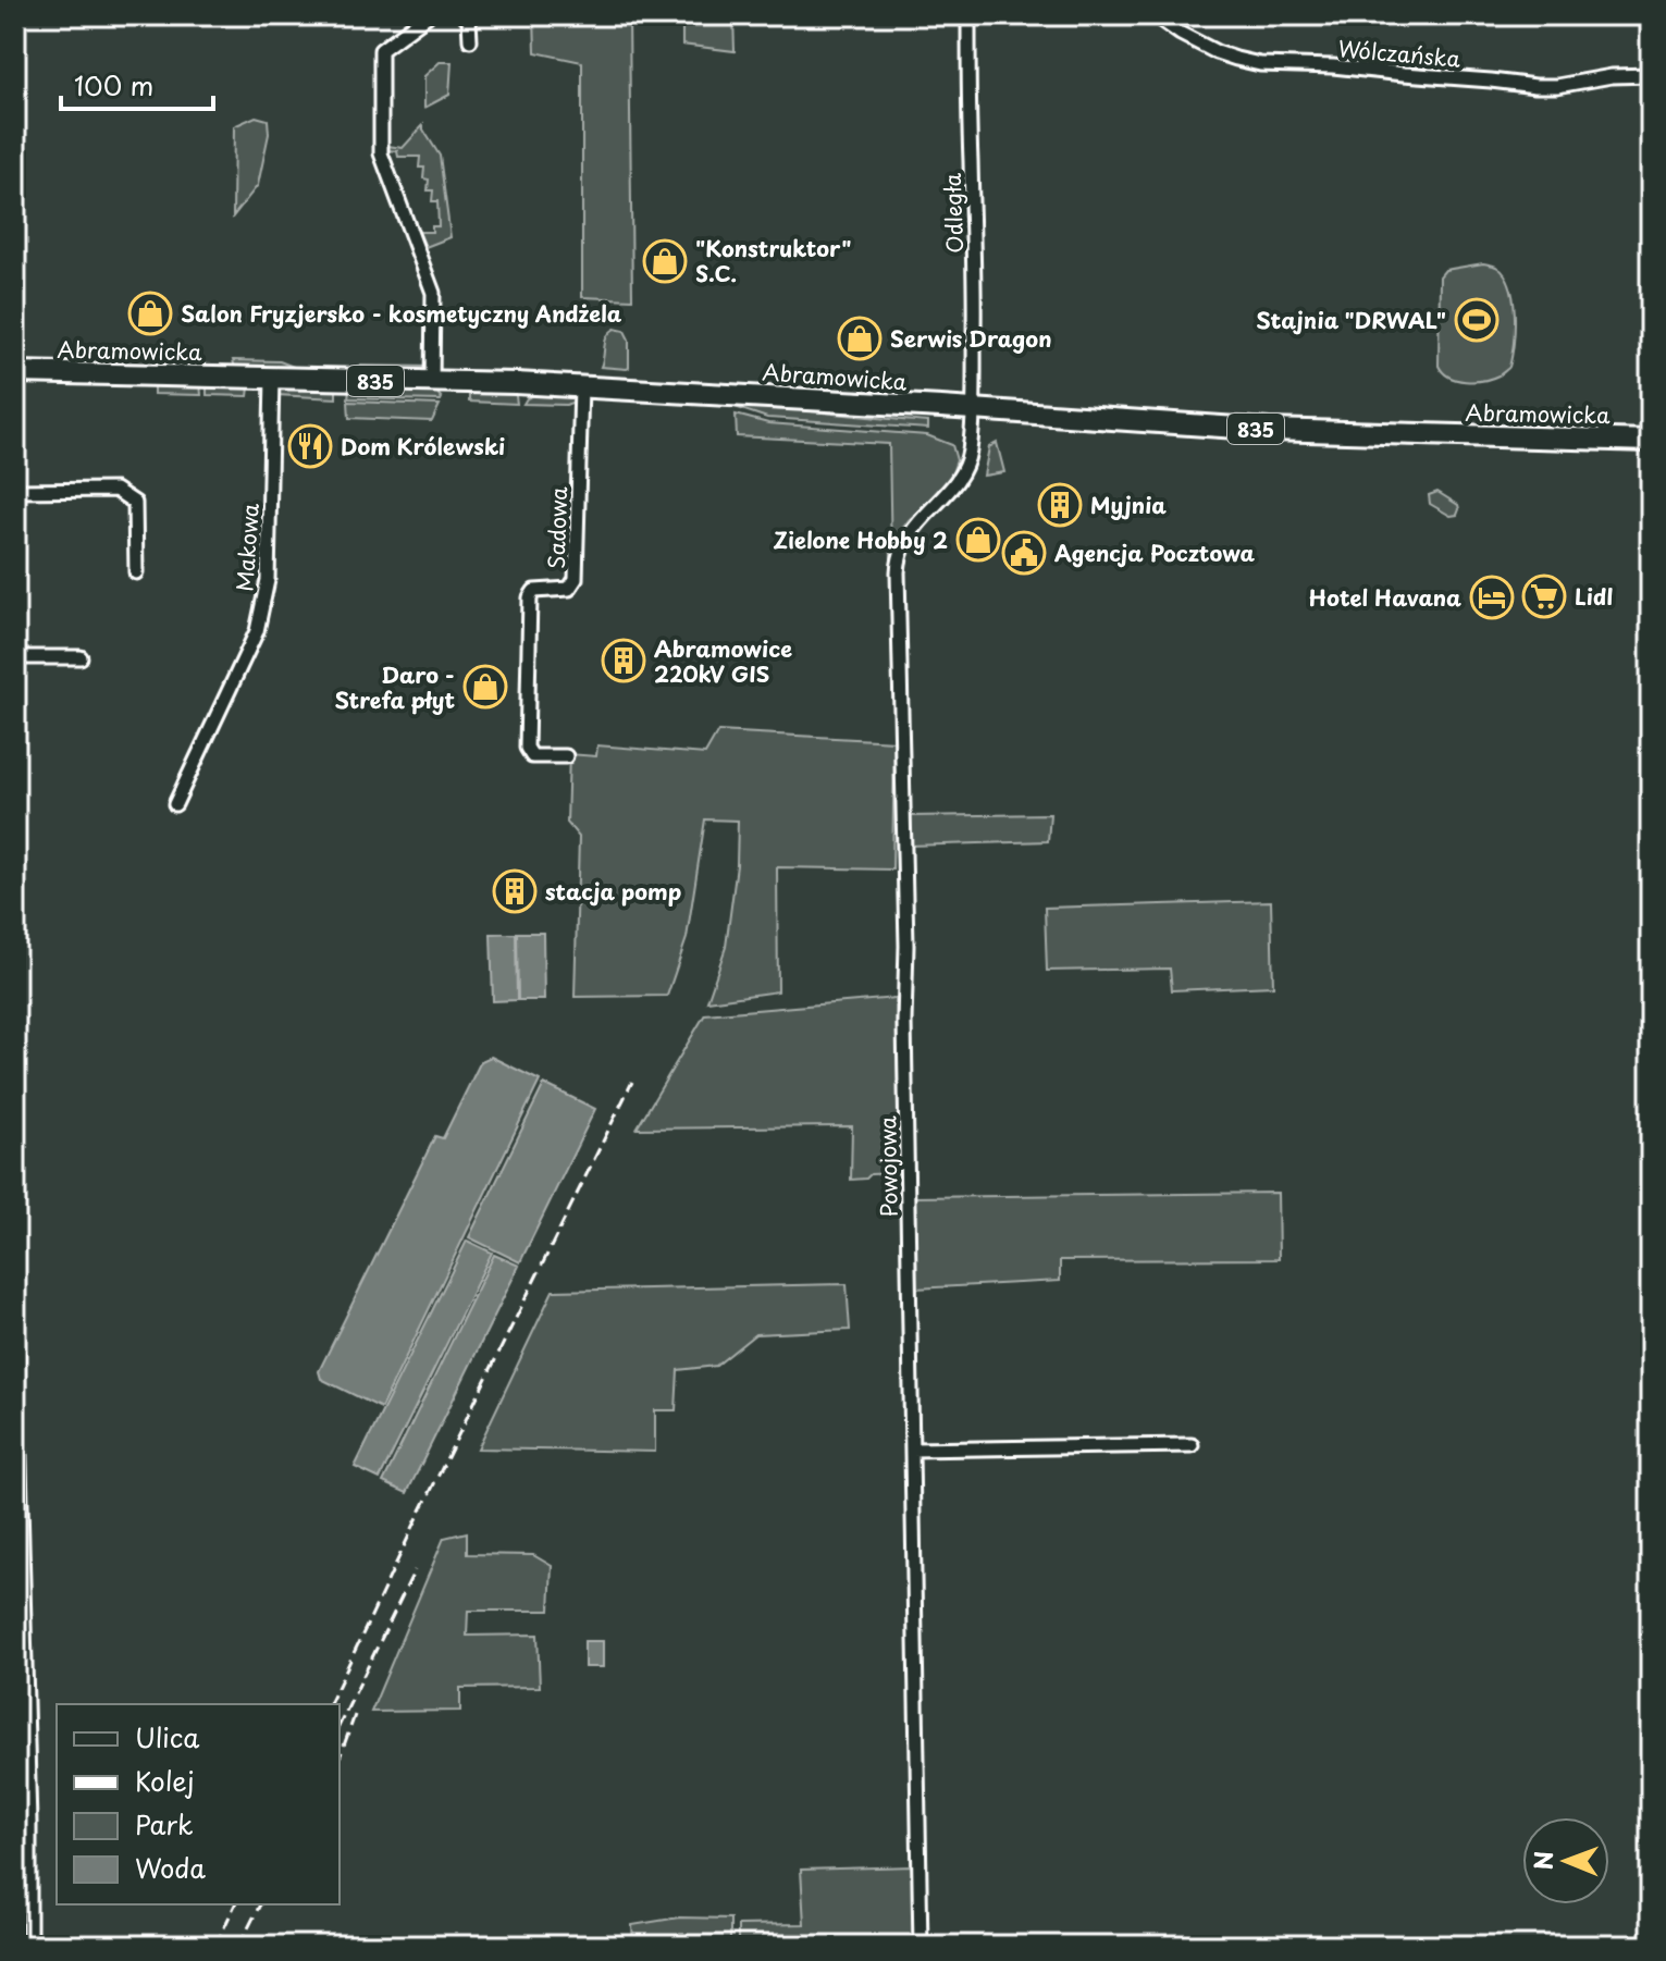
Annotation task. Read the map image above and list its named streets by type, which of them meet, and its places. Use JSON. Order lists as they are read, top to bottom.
{
  "streets": {
    "main road": ["Abramowicka", "835"],
    "street": [
      "Wólczańska",
      "Odległa",
      "Sadowa",
      "Makowa",
      "Powojowa"
    ]
  },
  "crossings": [
    ["Odległa", "Abramowicka"],
    ["Odległa", "Powojowa"],
    ["Abramowicka", "Sadowa"],
    ["Abramowicka", "Makowa"],
    ["Abramowicka", "Powojowa"]
  ],
  "places": {
    "shop": [
      "\"Konstruktor\" S.C.",
      "Salon Fryzjersko - kosmetyczny Andżela",
      "Serwis Dragon",
      "Zielone Hobby 2",
      "Daro - Strefa płyt"
    ],
    "sports": ["Stajnia \"DRWAL\""],
    "restaurant": ["Dom Królewski"],
    "building": ["Myjnia", "Abramowice 220kV GIS", "stacja pomp"],
    "public building": ["Agencja Pocztowa"],
    "supermarket": ["Lidl"],
    "hotel": ["Hotel Havana"]
  },
  "legend": [
    "Ulica",
    "Kolej",
    "Park",
    "Woda"
  ],
  "scale_bar": "100 m",
  "north": "left"
}
